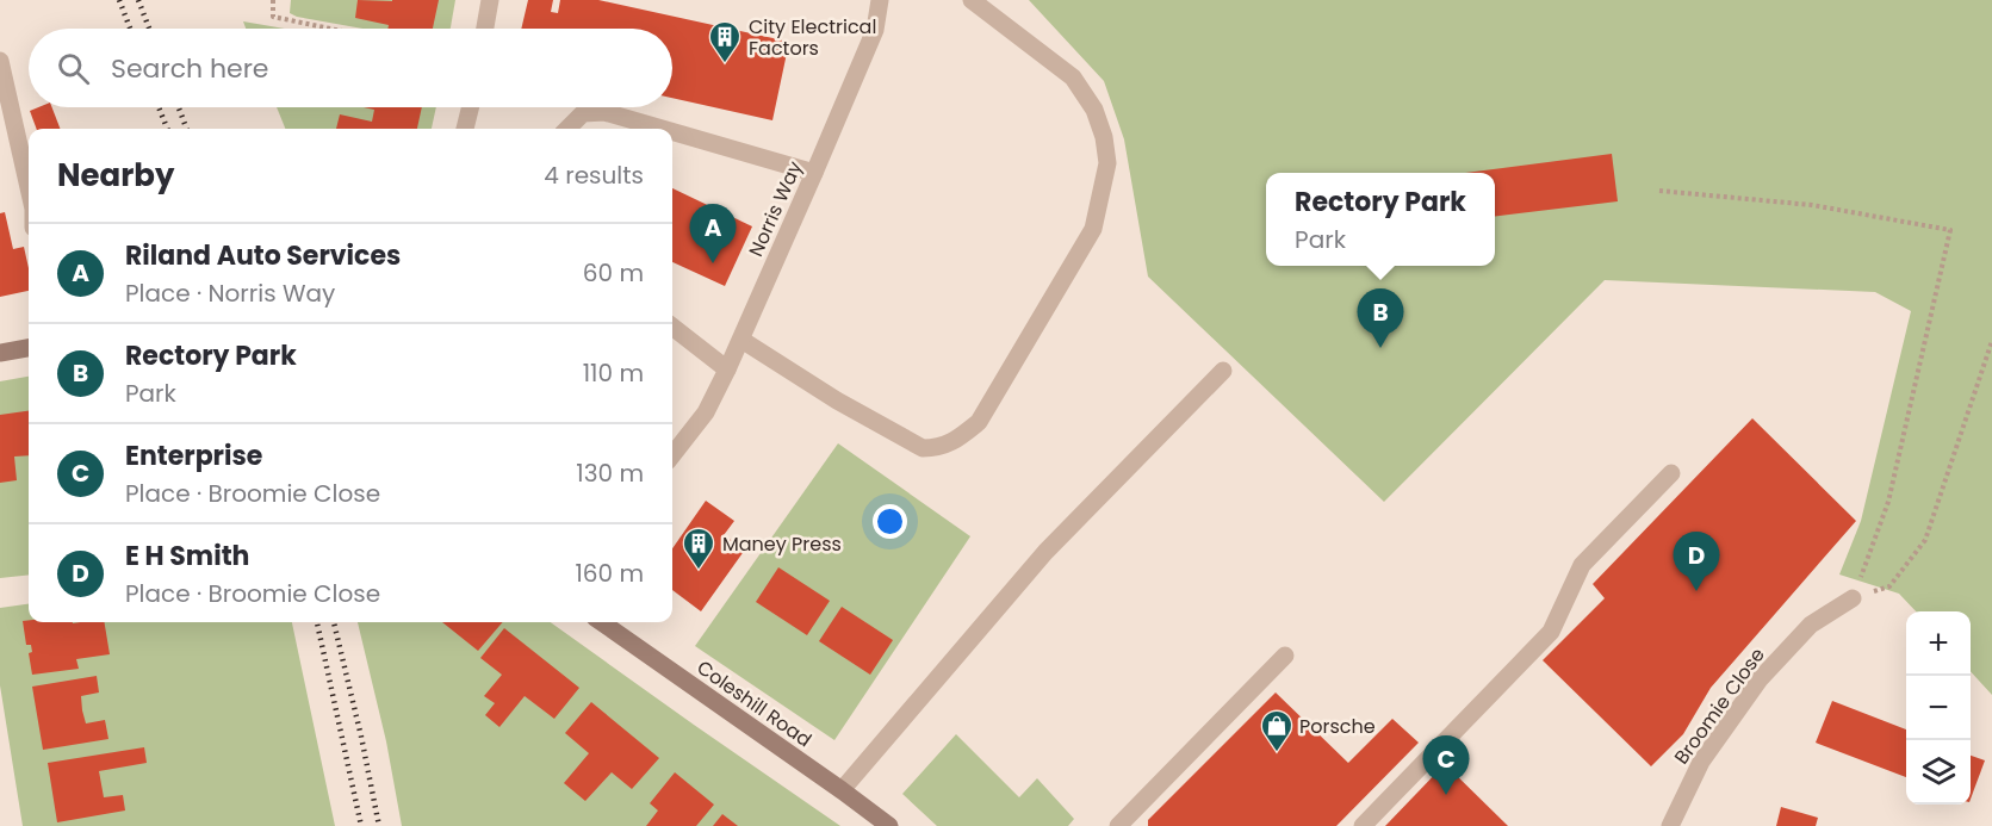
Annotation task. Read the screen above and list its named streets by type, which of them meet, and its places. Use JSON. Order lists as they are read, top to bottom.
{
  "streets": {
    "street": ["Norris Way", "Coleshill Road", "Broomie Close"]
  },
  "places": {
    "building": ["City Electrical Factors", "Maney Press"],
    "shop": ["Porsche"]
  },
  "page": {
    "search": "Search here",
    "heading": ["Nearby", "4 results"],
    "popup": ["Rectory Park", "Park"],
    "pins": [
      "A",
      "B",
      "D",
      "C"
    ],
    "list": [
      {
        "mark": "A",
        "name": "Riland Auto Services",
        "note": "Place · Norris Way",
        "value": "60 m"
      },
      {
        "mark": "B",
        "name": "Rectory Park",
        "note": "Park",
        "value": "110 m"
      },
      {
        "mark": "C",
        "name": "Enterprise",
        "note": "Place · Broomie Close",
        "value": "130 m"
      },
      {
        "mark": "D",
        "name": "E H Smith",
        "note": "Place · Broomie Close",
        "value": "160 m"
      }
    ],
    "map_buttons": ["+", "−"]
  }
}
